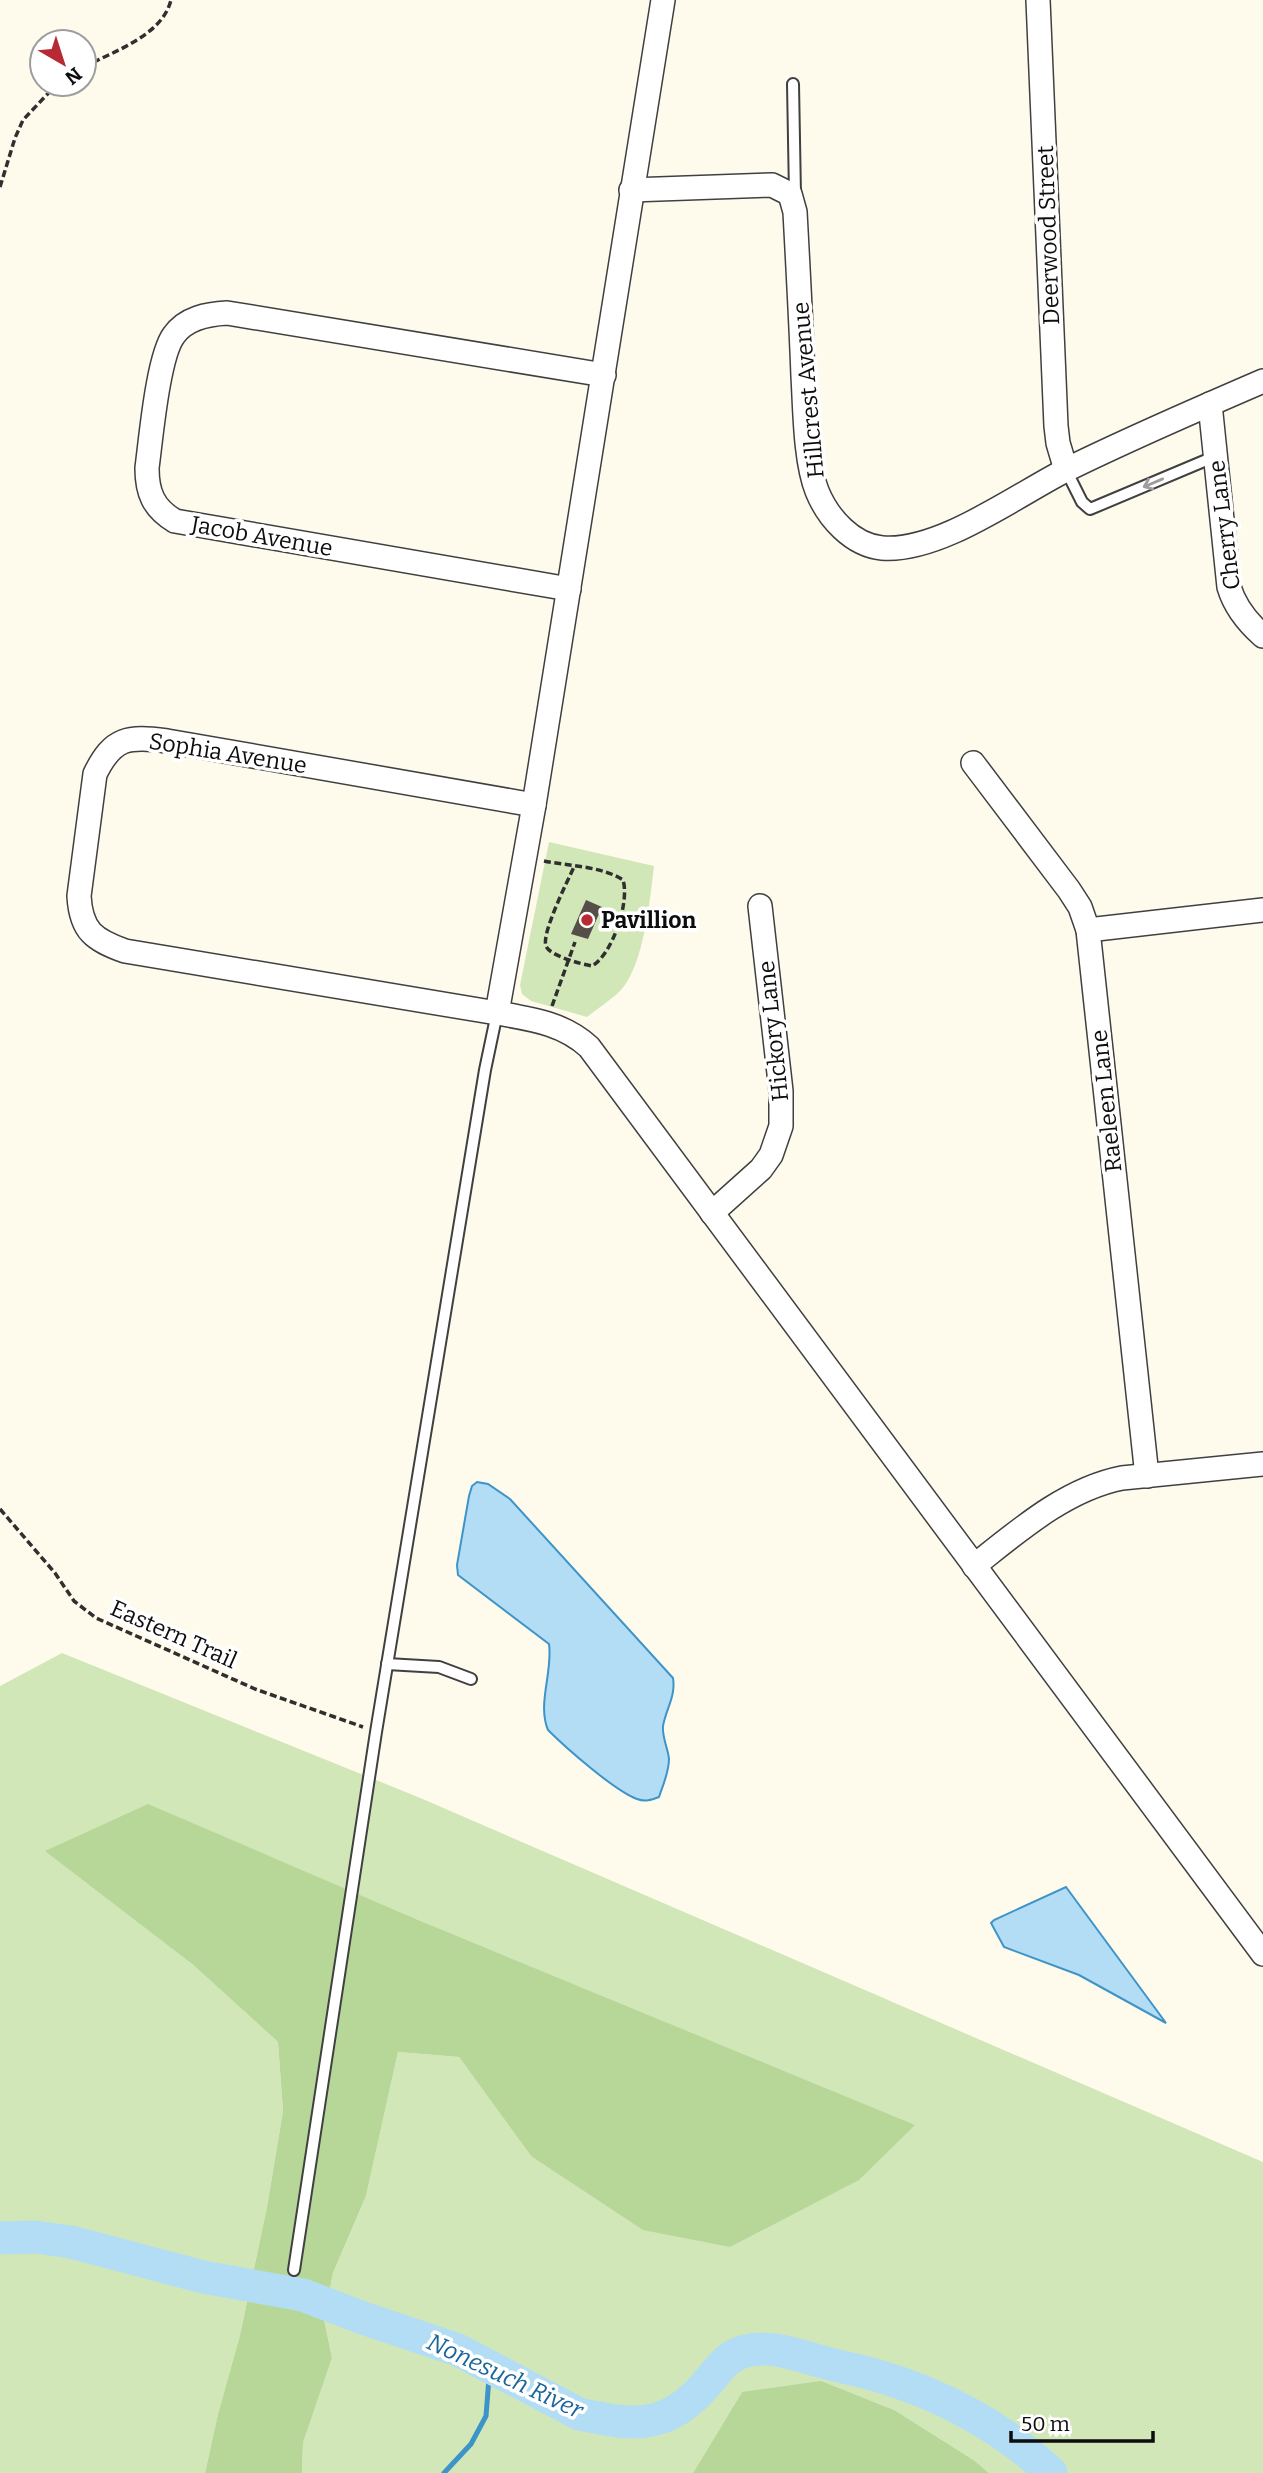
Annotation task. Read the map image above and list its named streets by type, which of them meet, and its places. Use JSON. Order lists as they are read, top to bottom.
{
  "streets": {
    "street": [
      "Deerwood Street",
      "Hillcrest Avenue",
      "Cherry Lane",
      "Jacob Avenue",
      "Sophia Avenue",
      "Hickory Lane",
      "Raeleen Lane"
    ],
    "path": ["Eastern Trail"]
  },
  "crossings": [
    ["Deerwood Street", "Hillcrest Avenue"],
    ["Hillcrest Avenue", "Cherry Lane"],
    ["Sophia Avenue", "Hickory Lane"]
  ],
  "water": ["Nonesuch River"],
  "places": ["Pavillion"],
  "scale_bar": "50 m",
  "north": "bottom right"
}
